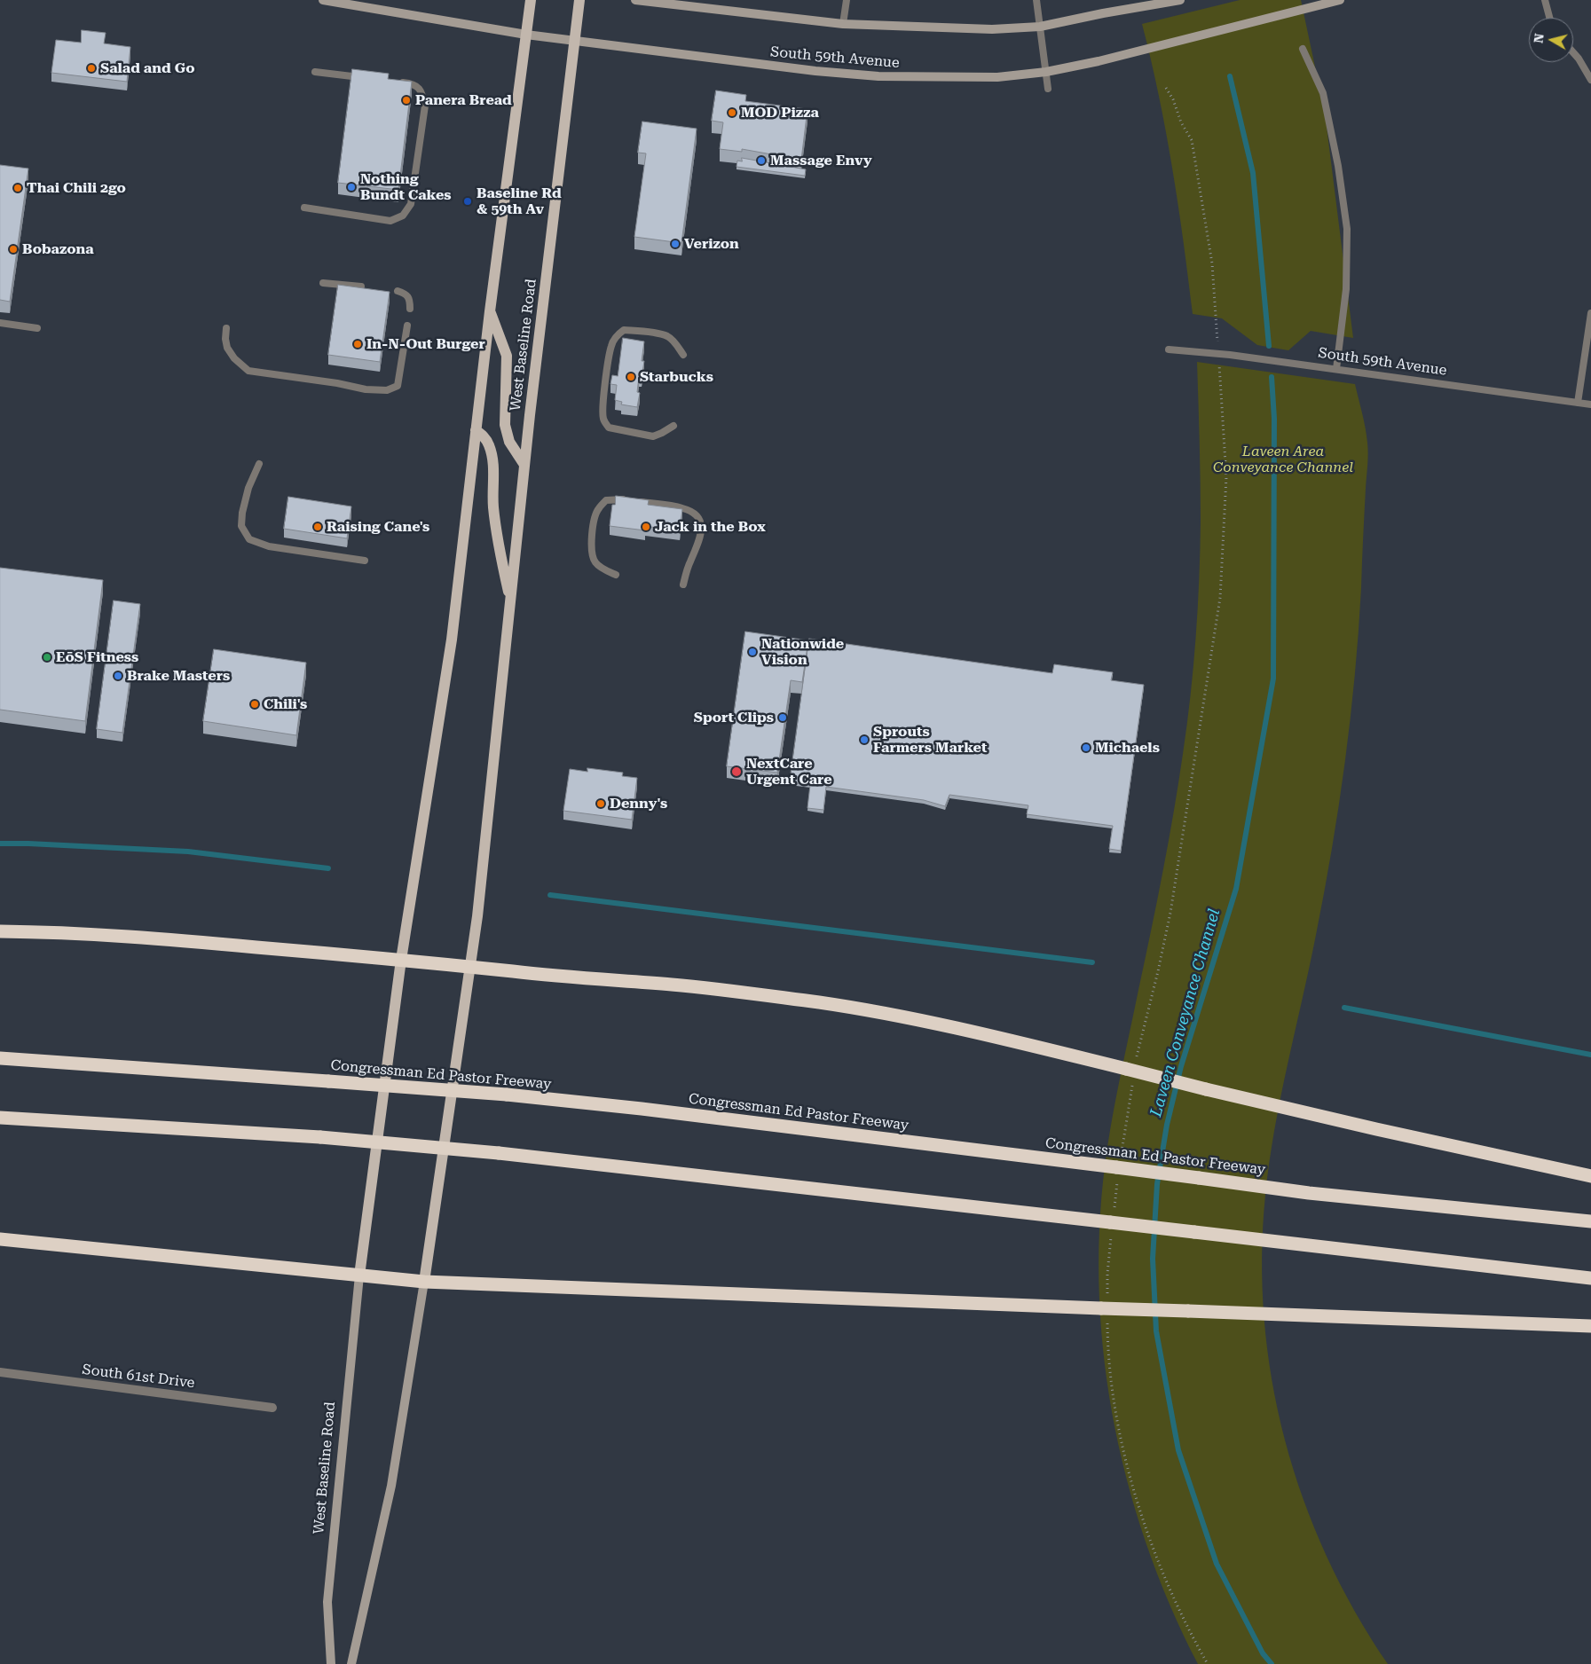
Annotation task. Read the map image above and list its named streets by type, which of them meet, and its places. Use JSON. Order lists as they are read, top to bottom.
{
  "streets": {
    "highway": ["Congressman Ed Pastor Freeway"],
    "main road": ["South 59th Avenue", "West Baseline Road"],
    "street": ["South 61st Drive"]
  },
  "crossings": [
    ["South 59th Avenue", "West Baseline Road"]
  ],
  "water": ["Laveen Conveyance Channel"],
  "parks": ["Laveen Area Conveyance Channel"],
  "places": [
    "Salad and Go",
    "Panera Bread",
    "MOD Pizza",
    "Massage Envy",
    "Nothing Bundt Cakes",
    "Thai Chili 2go",
    "Baseline Rd & 59th Av",
    "Verizon",
    "Bobazona",
    "In-N-Out Burger",
    "Starbucks",
    "Raising Cane's",
    "Jack in the Box",
    "Nationwide Vision",
    "EōS Fitness",
    "Brake Masters",
    "Chili's",
    "Sport Clips",
    "Sprouts Farmers Market",
    "Michaels",
    "NextCare Urgent Care",
    "Denny's"
  ],
  "north": "left"
}
